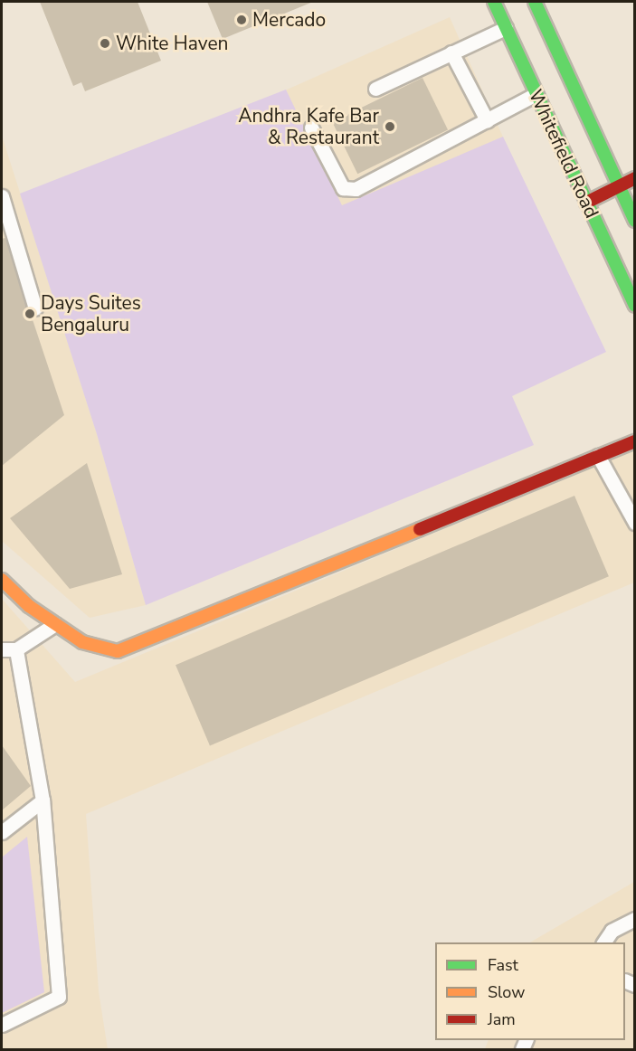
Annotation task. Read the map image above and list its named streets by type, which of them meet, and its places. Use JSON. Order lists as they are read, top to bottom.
{
  "streets": {
    "street": ["Whitefield Road"]
  },
  "places": [
    "Mercado",
    "White Haven",
    "Andhra Kafe Bar & Restaurant",
    "Days Suites Bengaluru"
  ],
  "legend": ["Fast", "Slow", "Jam"]
}
